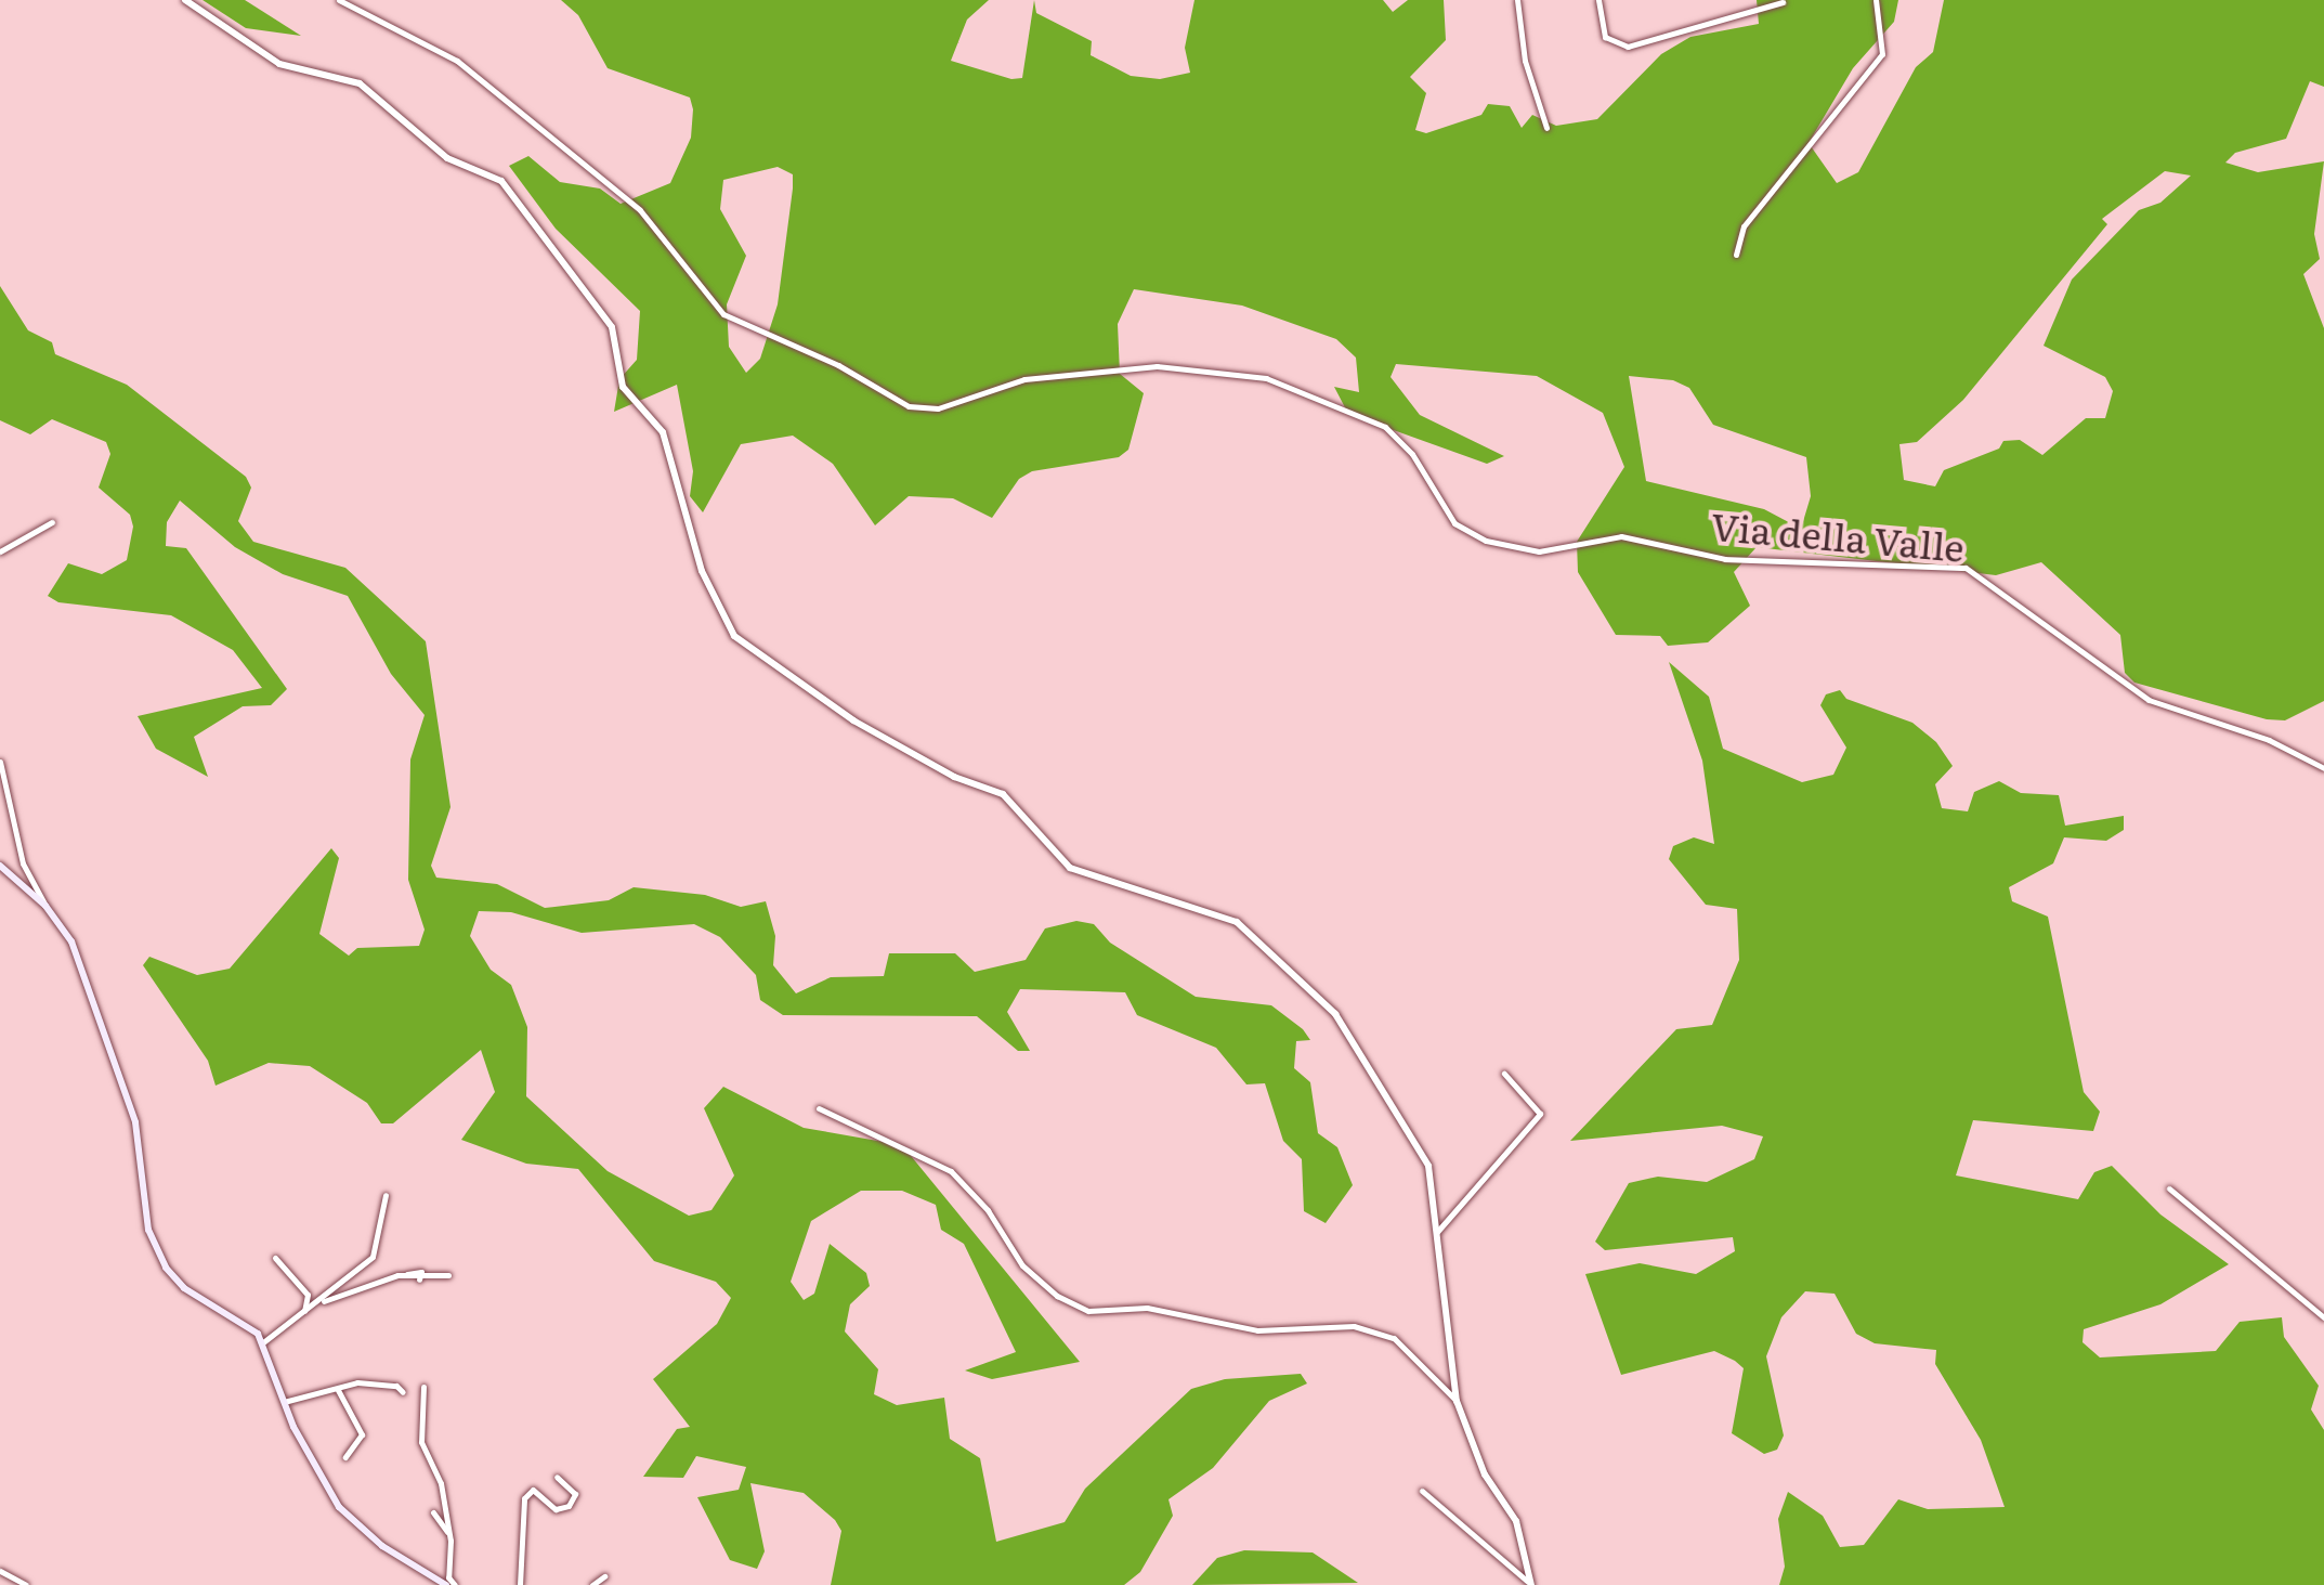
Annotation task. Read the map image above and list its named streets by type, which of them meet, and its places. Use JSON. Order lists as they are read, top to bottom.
{
  "streets": {
    "street": ["Via della Valle"]
  }
}
